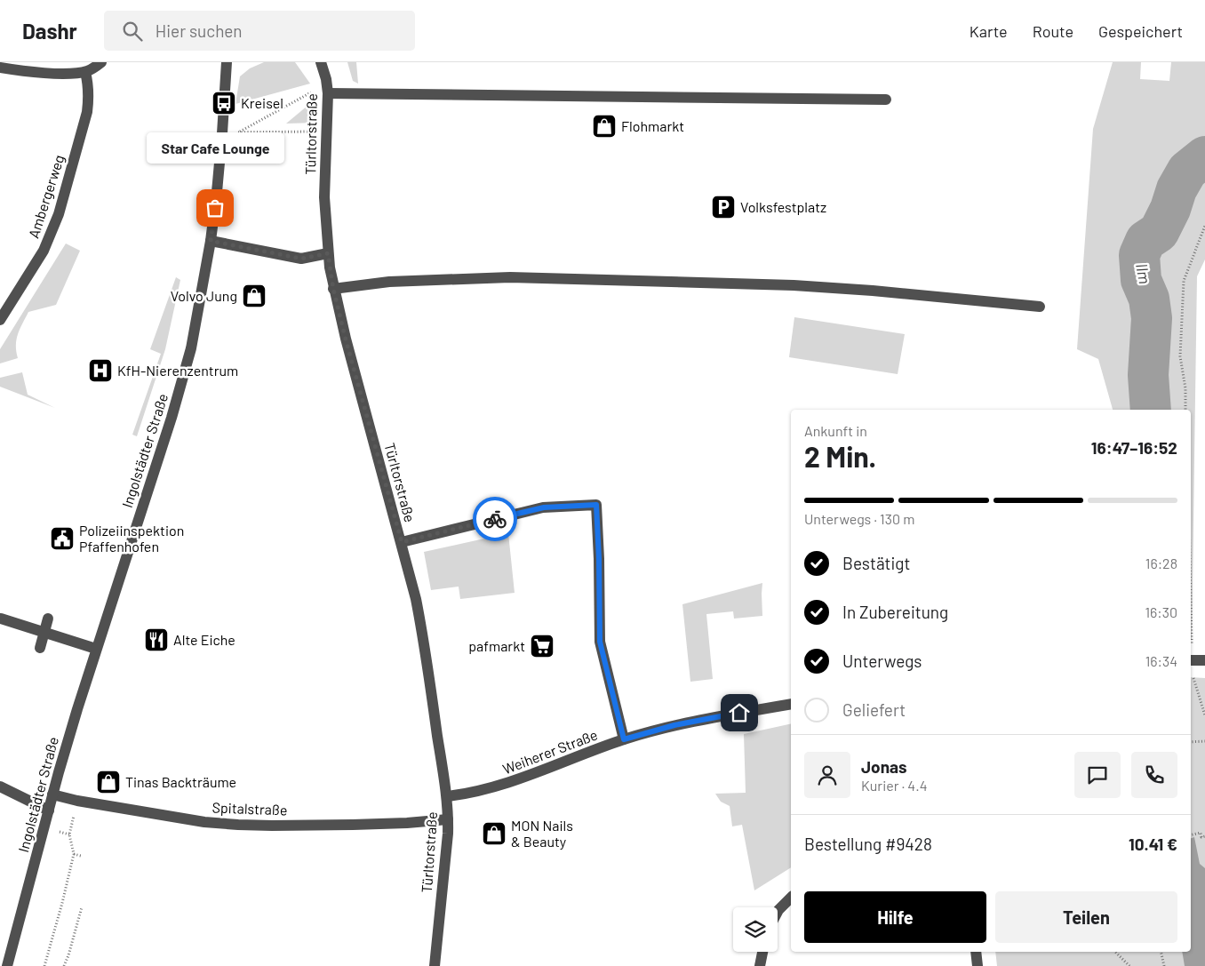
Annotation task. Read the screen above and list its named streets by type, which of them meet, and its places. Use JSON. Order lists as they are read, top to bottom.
{
  "streets": {
    "street": [
      "Türltorstraße",
      "Ambergerweg",
      "Ingolstädter Straße",
      "Weiherer Straße",
      "Spitalstraße"
    ]
  },
  "crossings": [
    ["Türltorstraße", "Weiherer Straße"],
    ["Türltorstraße", "Spitalstraße"],
    ["Ingolstädter Straße", "Spitalstraße"]
  ],
  "water": ["Ilm"],
  "places": {
    "bus stop": ["Kreisel"],
    "shop": [
      "Flohmarkt",
      "Volvo Jung",
      "Tinas Backträume",
      "MON Nails & Beauty"
    ],
    "parking": ["Volksfestplatz"],
    "other": ["Star Cafe Lounge"],
    "hospital": ["KfH-Nierenzentrum"],
    "public building": ["Polizeiinspektion Pfaffenhofen"],
    "restaurant": ["Alte Eiche"],
    "supermarket": ["pafmarkt"]
  },
  "page": {
    "header": "Dashr",
    "search": "Hier suchen",
    "nav": ["Karte", "Route", "Gespeichert"],
    "bubble": "Star Cafe Lounge",
    "heading": ["2 Min.", "Ankunft in", "16:47–16:52"],
    "panel": [
      "Jonas",
      "Kurier · 4.4",
      "Bestellung #9428",
      "10.41 €"
    ],
    "bar": "Unterwegs · 130 m",
    "list": [
      ["Bestätigt", "16:28"],
      ["In Zubereitung", "16:30"],
      ["Unterwegs", "16:34"],
      "Geliefert"
    ],
    "buttons": ["Hilfe", "Teilen"]
  }
}
